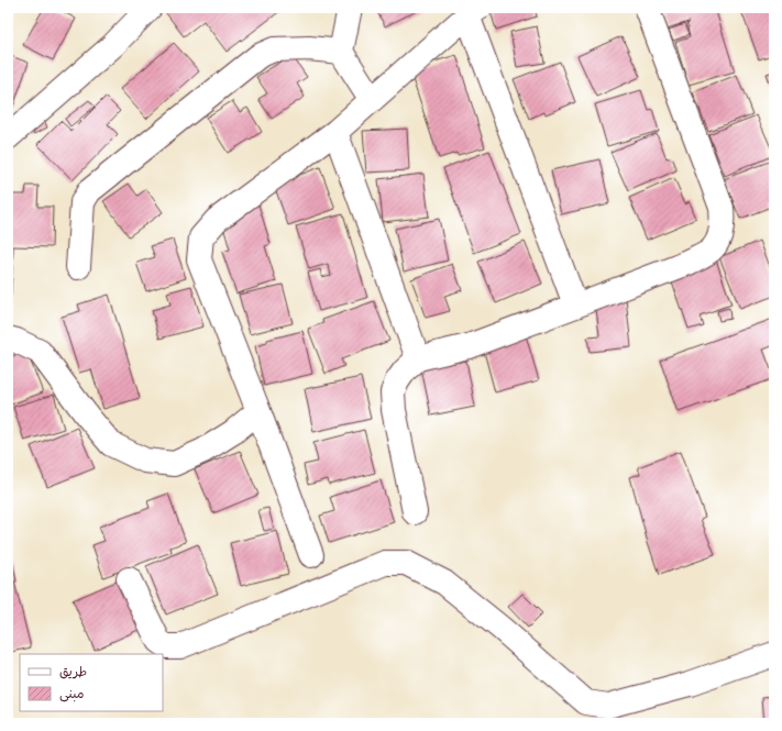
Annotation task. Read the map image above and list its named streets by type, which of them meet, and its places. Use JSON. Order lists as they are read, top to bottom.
{
  "legend": ["طريق", "مبنى"]
}
